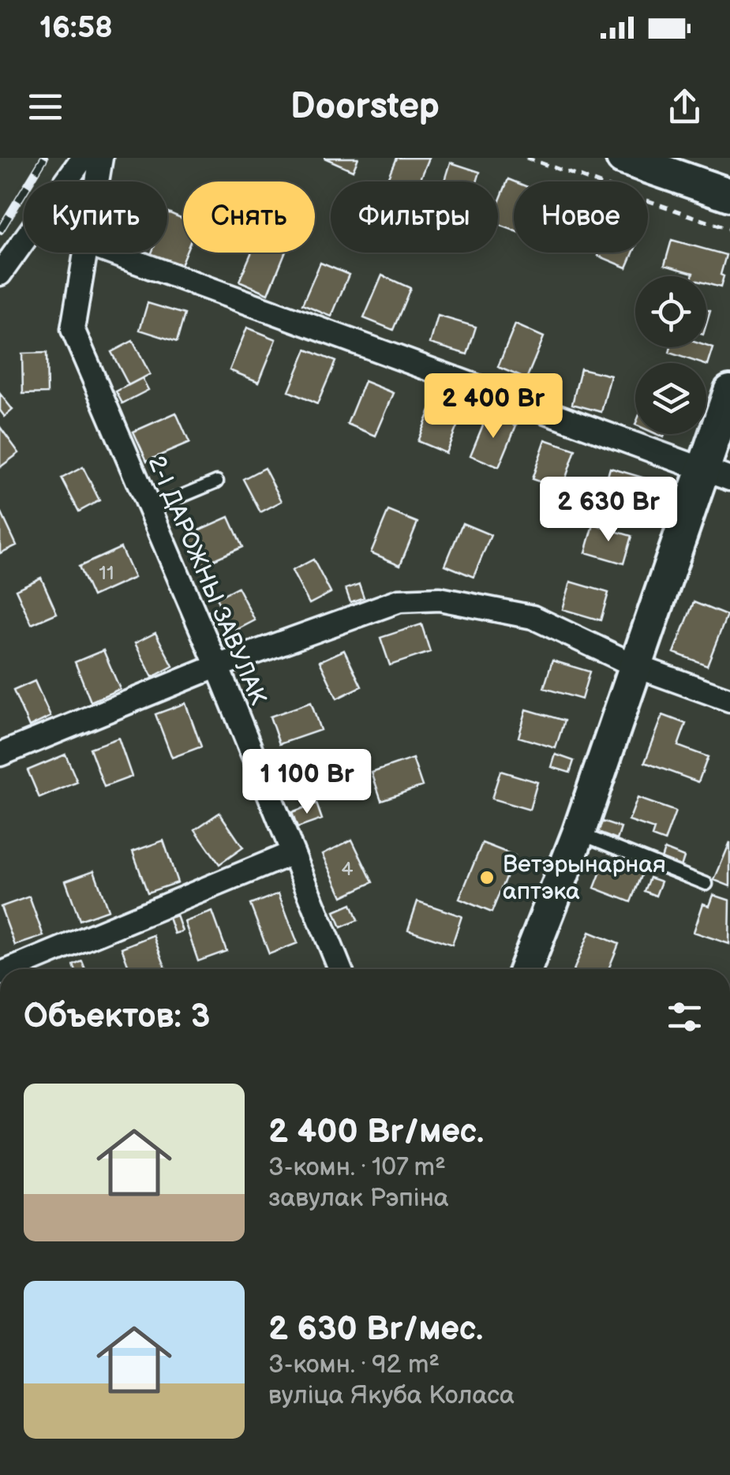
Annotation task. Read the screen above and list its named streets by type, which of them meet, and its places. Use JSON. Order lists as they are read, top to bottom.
{
  "streets": {
    "street": ["2-І ДАРОЖНЫ ЗАВУЛАК"]
  },
  "places": ["Ветэрынарная аптэка"],
  "house_numbers": ["11", "4"],
  "page": {
    "status": "16:58",
    "header": "Doorstep",
    "chip": [
      "Купить",
      "Снять",
      "Фильтры",
      "Новое"
    ],
    "price": ["2 400 Br", "2 630 Br", "1 100 Br"],
    "heading": "Объектов: 3",
    "list": [
      {
        "name": "2 400 Br/мес.",
        "note": "3-комн. · 107 m² · завулак Рэпіна"
      },
      {
        "name": "2 630 Br/мес.",
        "note": "3-комн. · 92 m² · вуліца Якуба Коласа"
      }
    ]
  }
}
